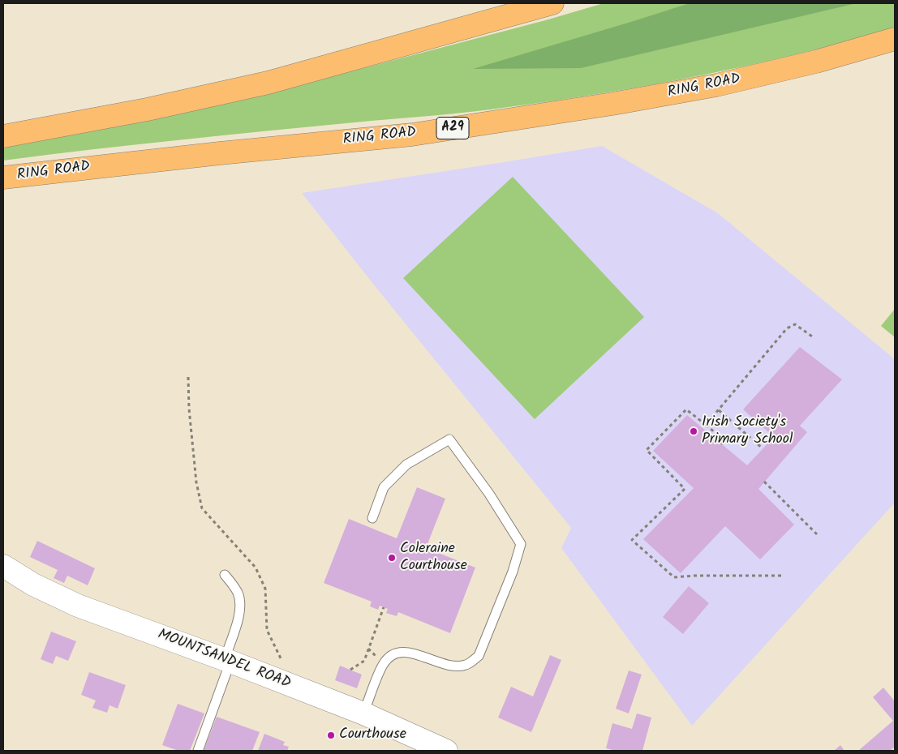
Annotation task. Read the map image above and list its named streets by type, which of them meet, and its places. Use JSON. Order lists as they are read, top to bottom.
{
  "streets": {
    "highway": ["RING ROAD", "A29"],
    "street": ["MOUNTSANDEL ROAD"]
  },
  "places": ["Irish Society's Primary School", "Coleraine Courthouse", "Courthouse"]
}
